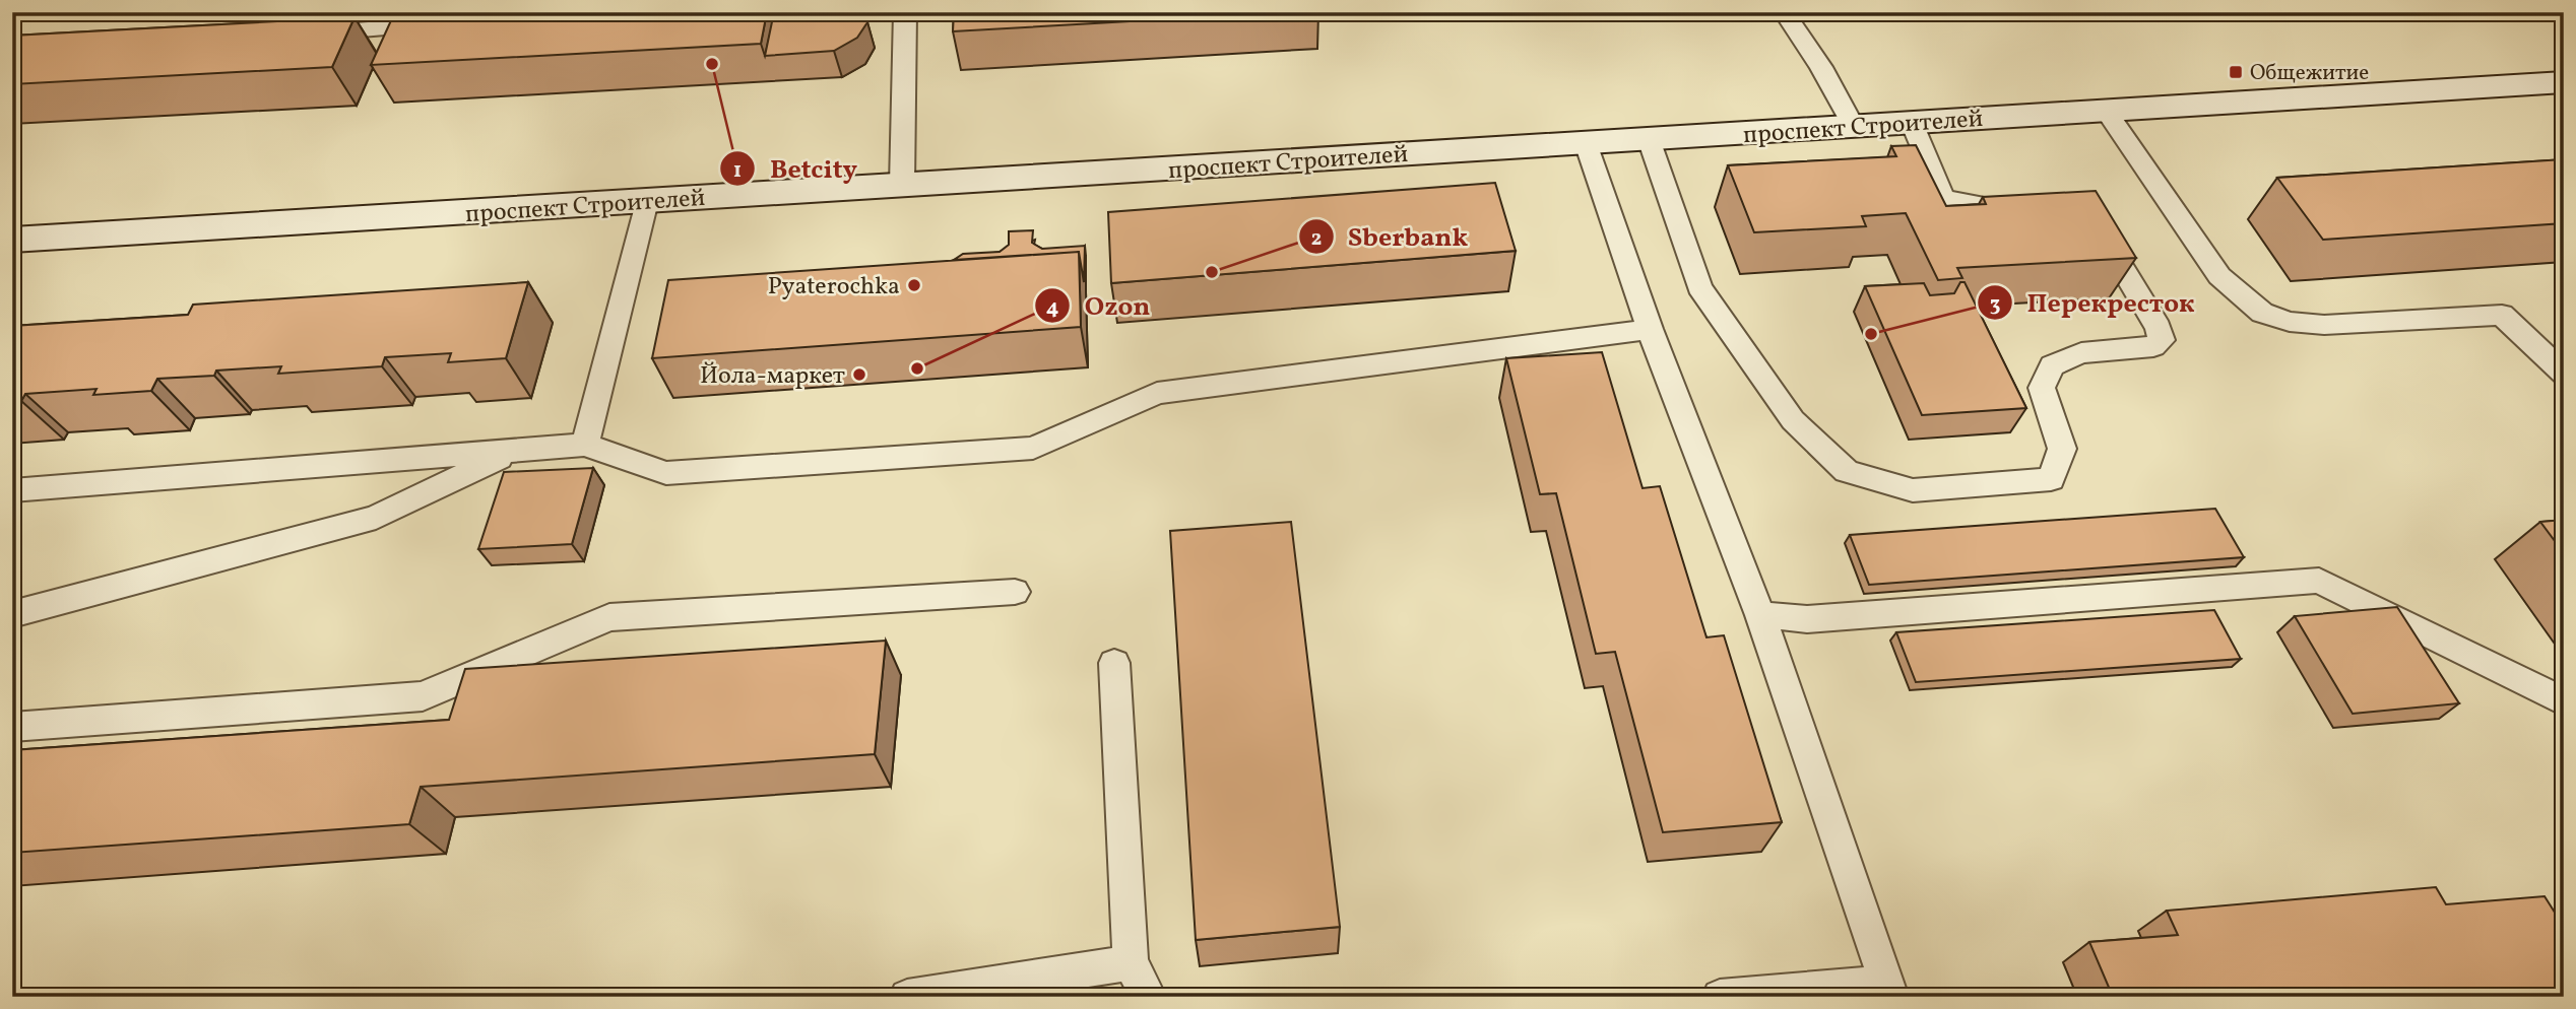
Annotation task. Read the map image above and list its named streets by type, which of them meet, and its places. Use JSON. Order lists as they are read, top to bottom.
{
  "streets": {
    "main road": ["проспект Строителей"]
  },
  "places": {
    "other": [
      "Betcity",
      "Sberbank",
      "Pyaterochka",
      "Перекресток",
      "Ozon",
      "Йола-маркет"
    ],
    "transit": ["Общежитие"]
  }
}
